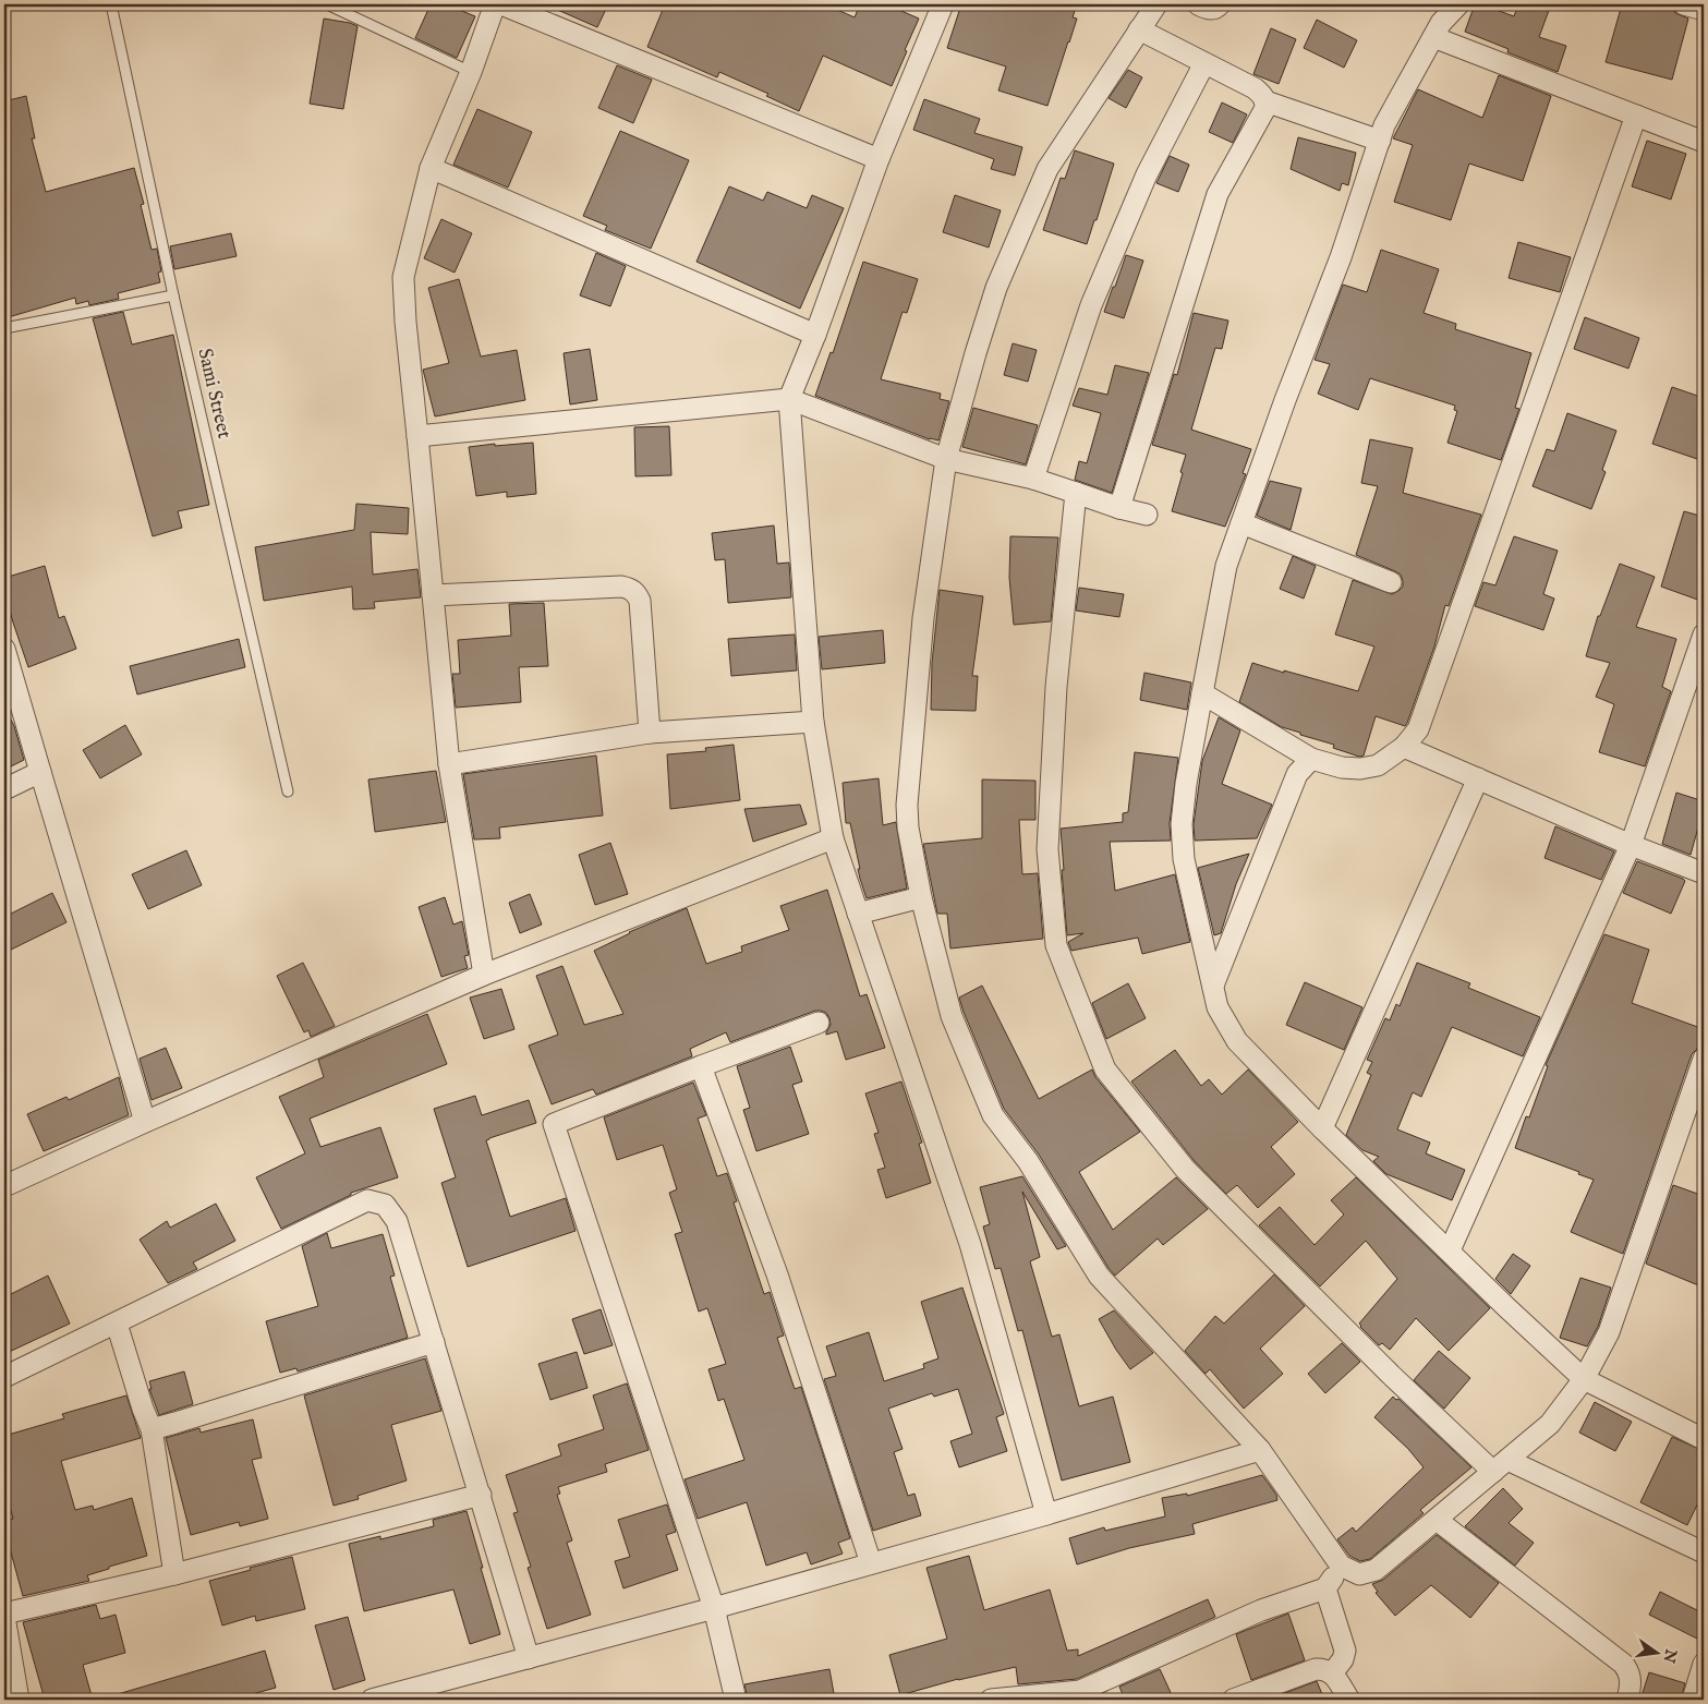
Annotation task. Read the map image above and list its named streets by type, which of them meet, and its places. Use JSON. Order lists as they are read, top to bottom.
{
  "streets": {
    "lane": ["Sami Street"]
  },
  "north": "right"
}
